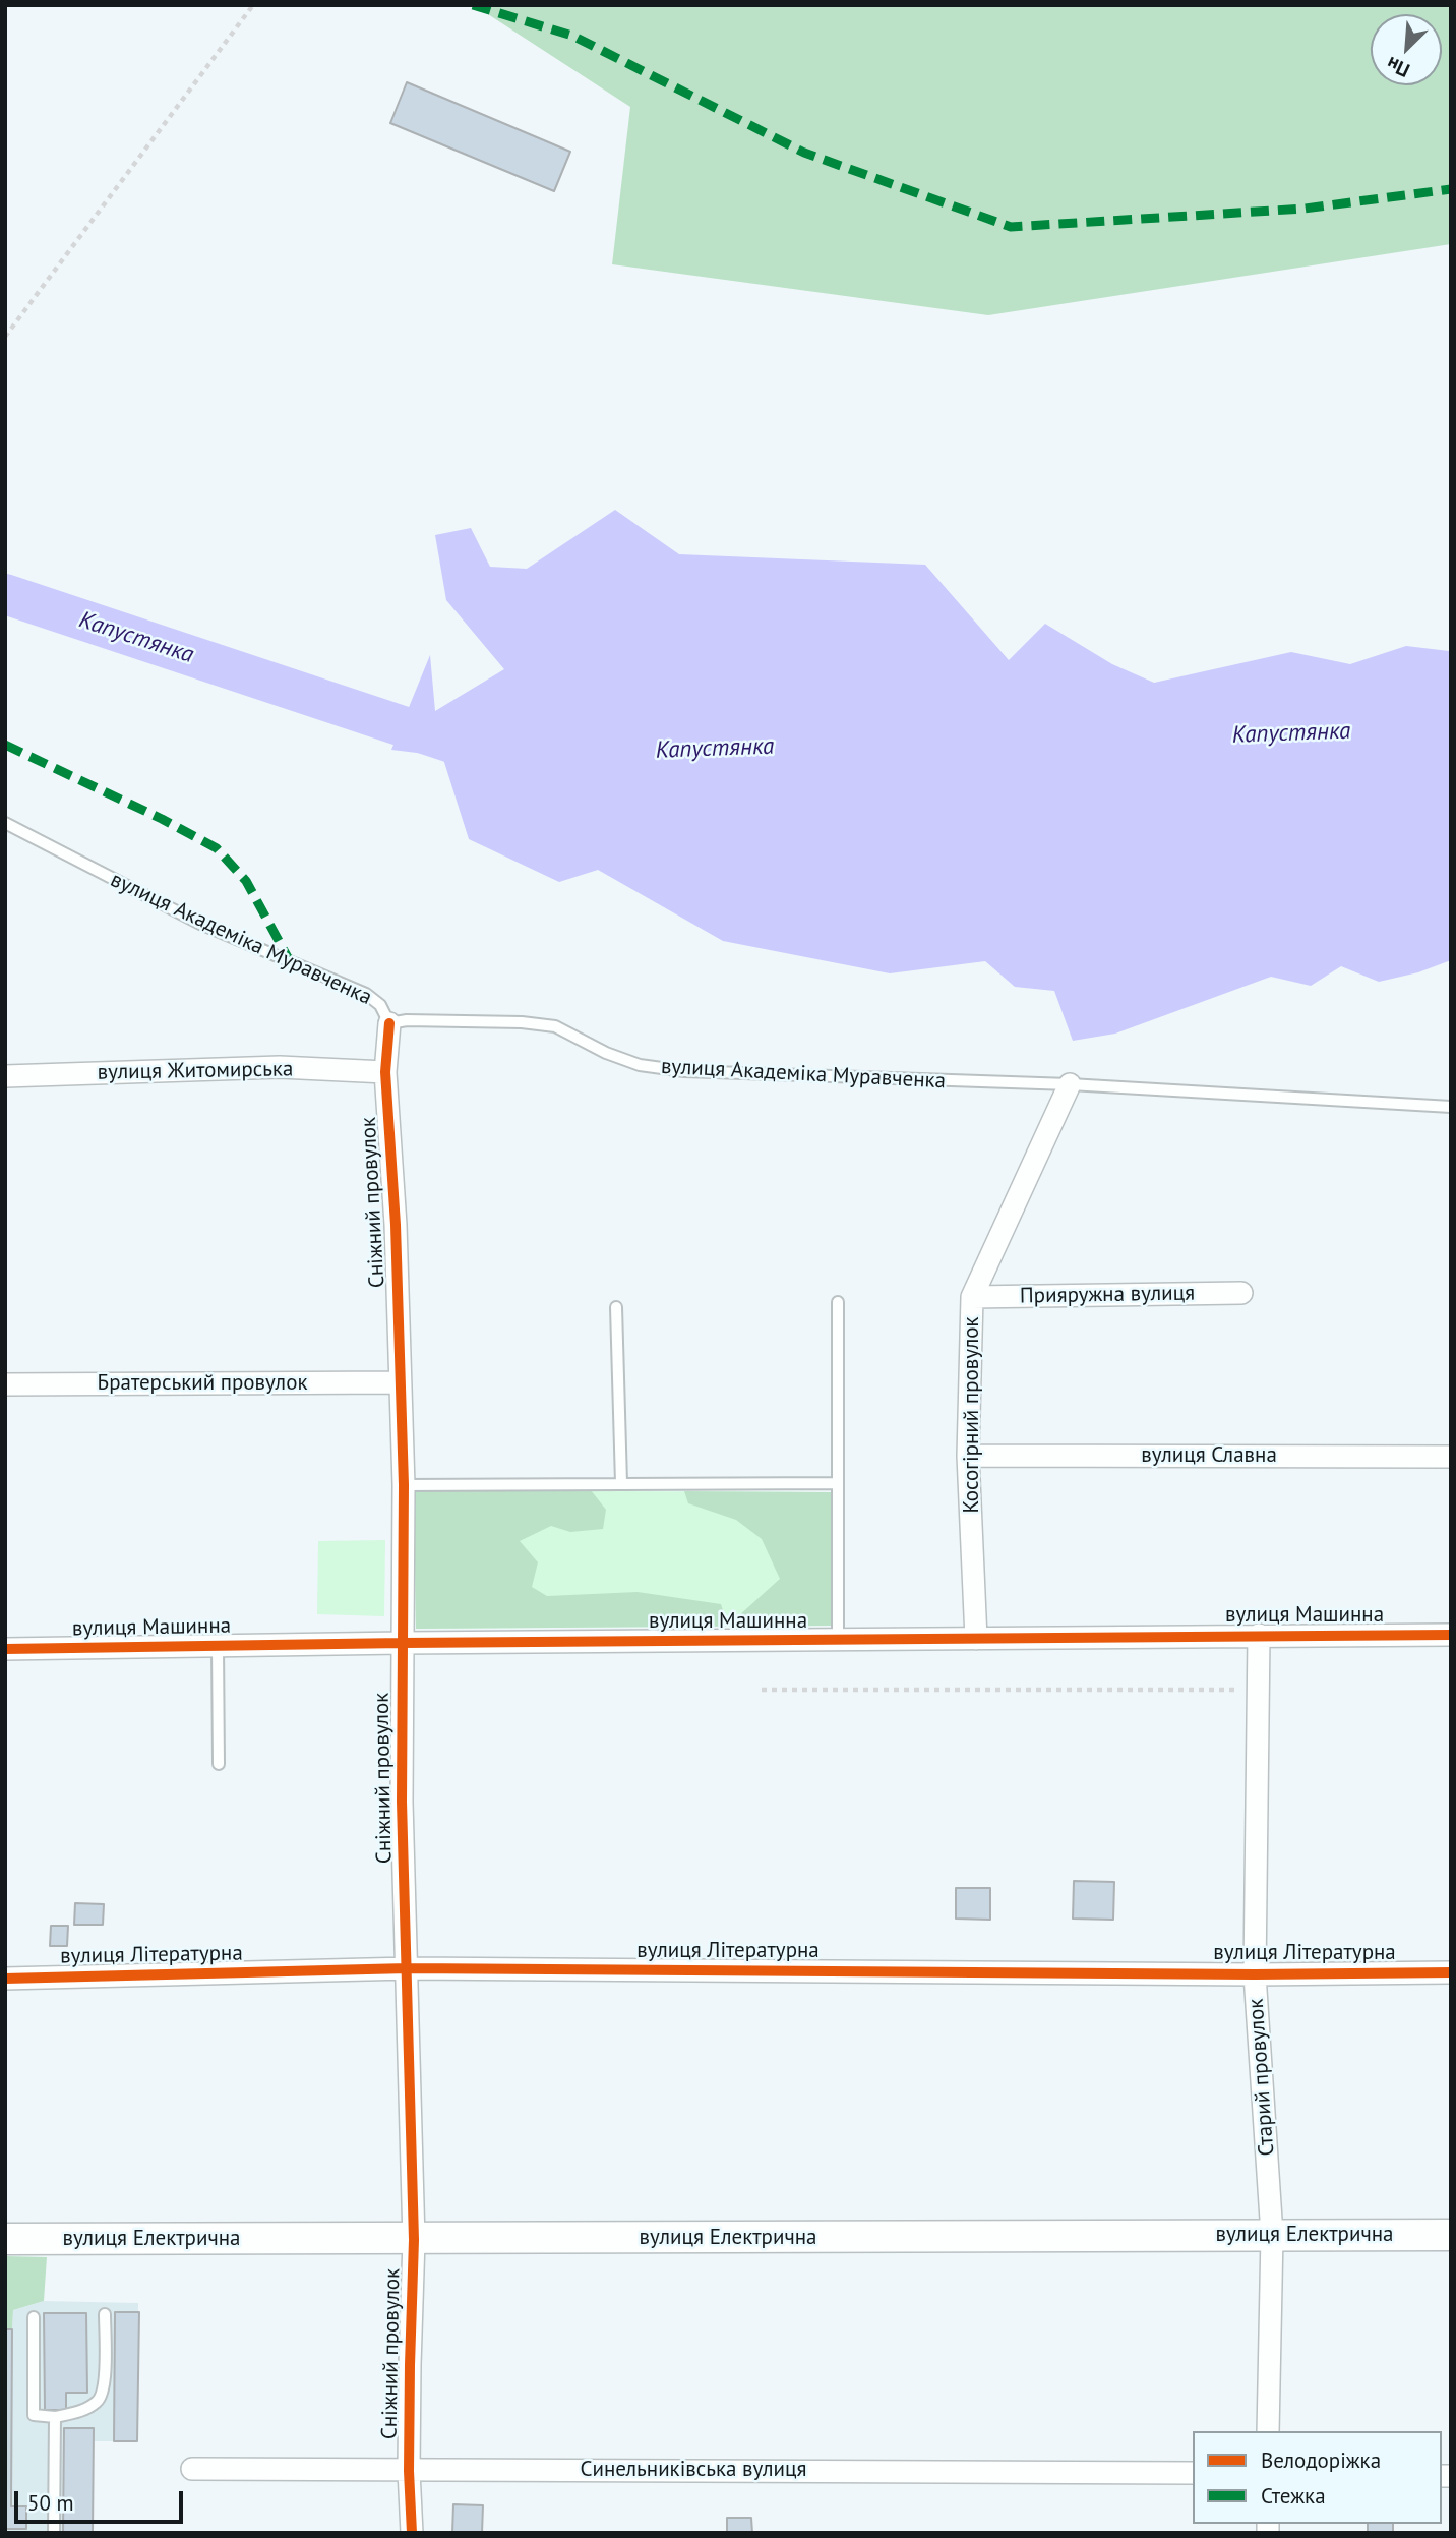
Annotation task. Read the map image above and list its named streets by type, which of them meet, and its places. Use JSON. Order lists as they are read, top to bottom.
{
  "streets": {
    "street": [
      "вулиця Житомирська",
      "Сніжний провулок",
      "Прияружна вулиця",
      "Братерський провулок",
      "Косогірний провулок",
      "вулиця Славна",
      "вулиця Машинна",
      "вулиця Літературна",
      "Старий провулок",
      "вулиця Електрична",
      "Синельниківська вулиця"
    ],
    "lane": ["вулиця Академіка Муравченка"]
  },
  "crossings": [
    ["вулиця Академіка Муравченка", "Сніжний провулок"],
    ["вулиця Академіка Муравченка", "Косогірний провулок"],
    ["вулиця Житомирська", "Сніжний провулок"],
    ["Сніжний провулок", "Братерський провулок"],
    ["Сніжний провулок", "вулиця Машинна"],
    ["Сніжний провулок", "вулиця Літературна"],
    ["Сніжний провулок", "вулиця Електрична"],
    ["Сніжний провулок", "Синельниківська вулиця"],
    ["Прияружна вулиця", "Косогірний провулок"],
    ["Косогірний провулок", "вулиця Славна"],
    ["Косогірний провулок", "вулиця Машинна"],
    ["вулиця Машинна", "Старий провулок"],
    ["вулиця Літературна", "Старий провулок"],
    ["Старий провулок", "вулиця Електрична"]
  ],
  "water": ["Капустянка"],
  "legend": ["Велодоріжка", "Стежка"],
  "scale_bar": "50 m",
  "north": "bottom left"
}
